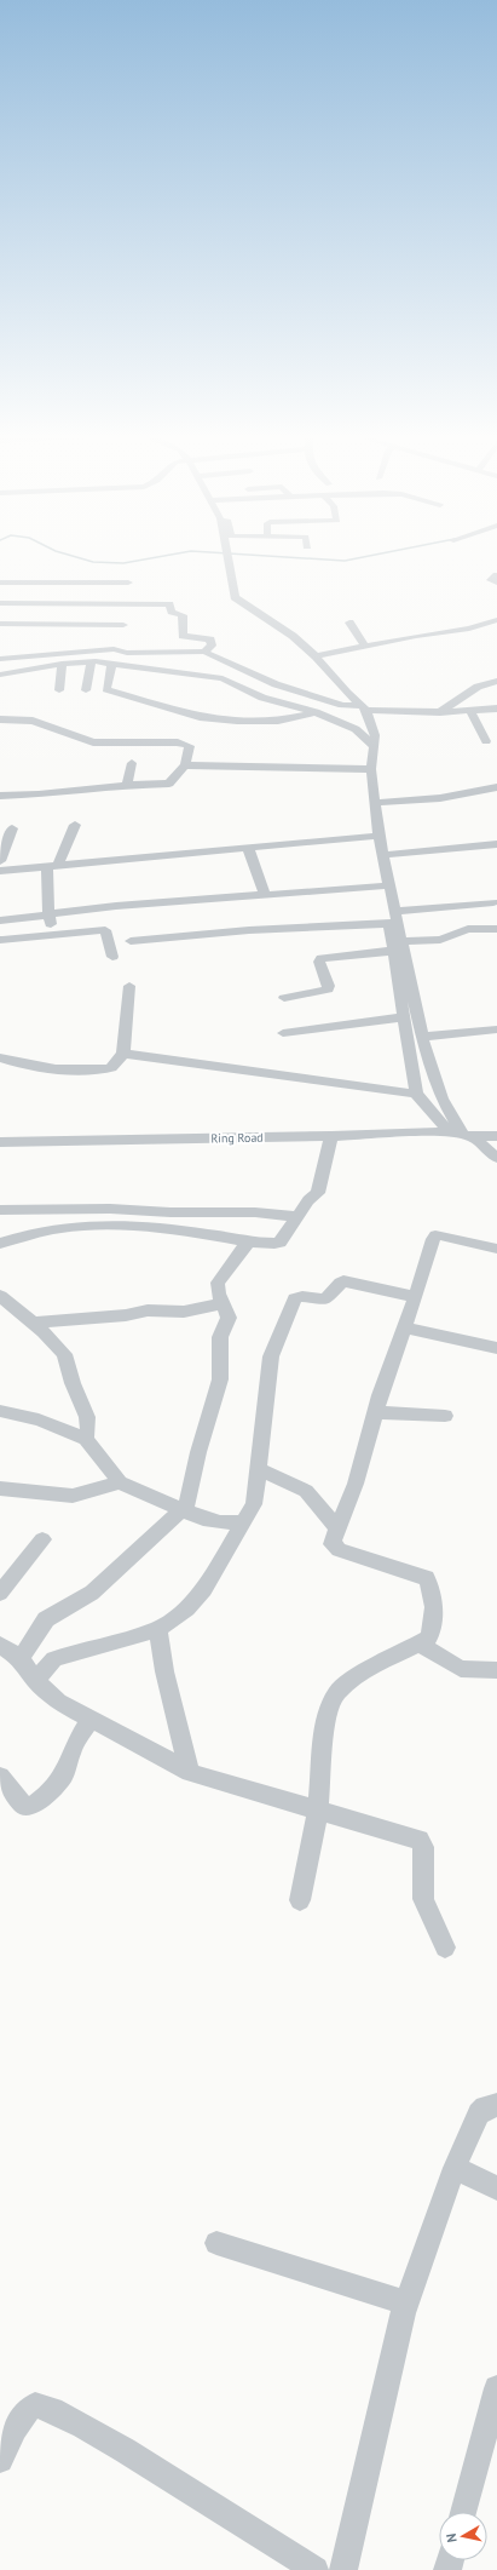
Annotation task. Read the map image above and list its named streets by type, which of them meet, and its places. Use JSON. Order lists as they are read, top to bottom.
{
  "streets": {
    "street": ["Ring Road"]
  },
  "north": "left"
}
